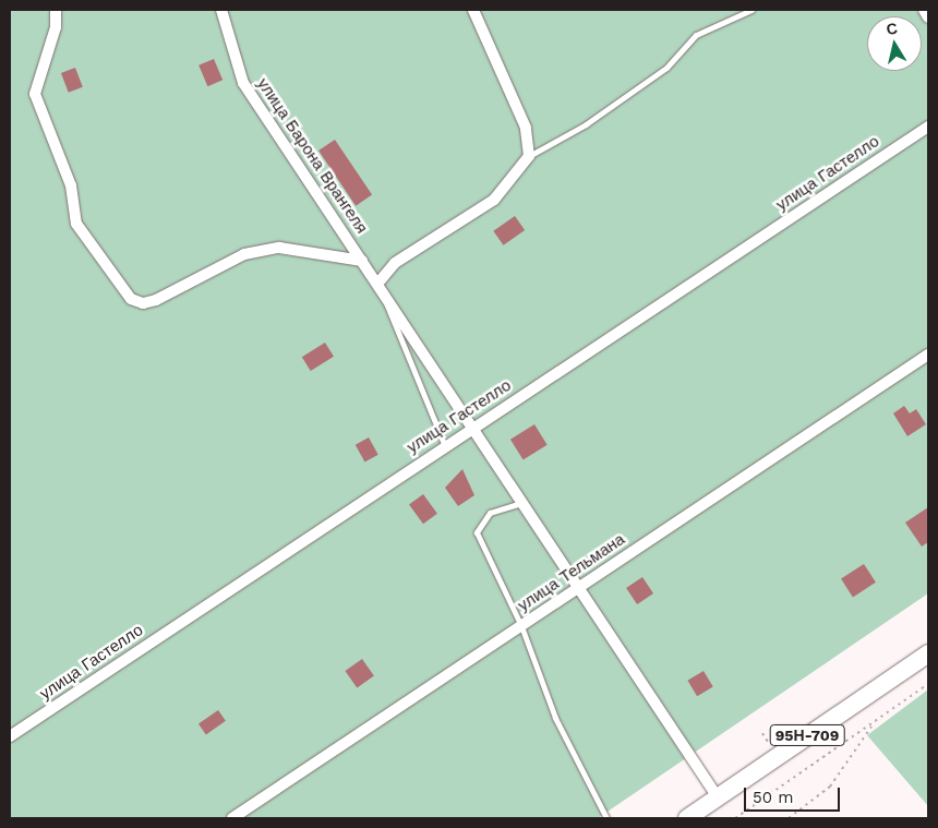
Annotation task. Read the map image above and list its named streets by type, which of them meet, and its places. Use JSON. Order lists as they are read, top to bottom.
{
  "streets": {
    "main road": ["95Н-709"],
    "street": ["улица Барона Врангеля", "улица Гастелло", "улица Тельмана"]
  },
  "crossings": [
    ["улица Барона Врангеля", "улица Гастелло"],
    ["улица Барона Врангеля", "улица Тельмана"],
    ["улица Барона Врангеля", "95Н-709"]
  ],
  "scale_bar": "50 m",
  "north": "top"
}
